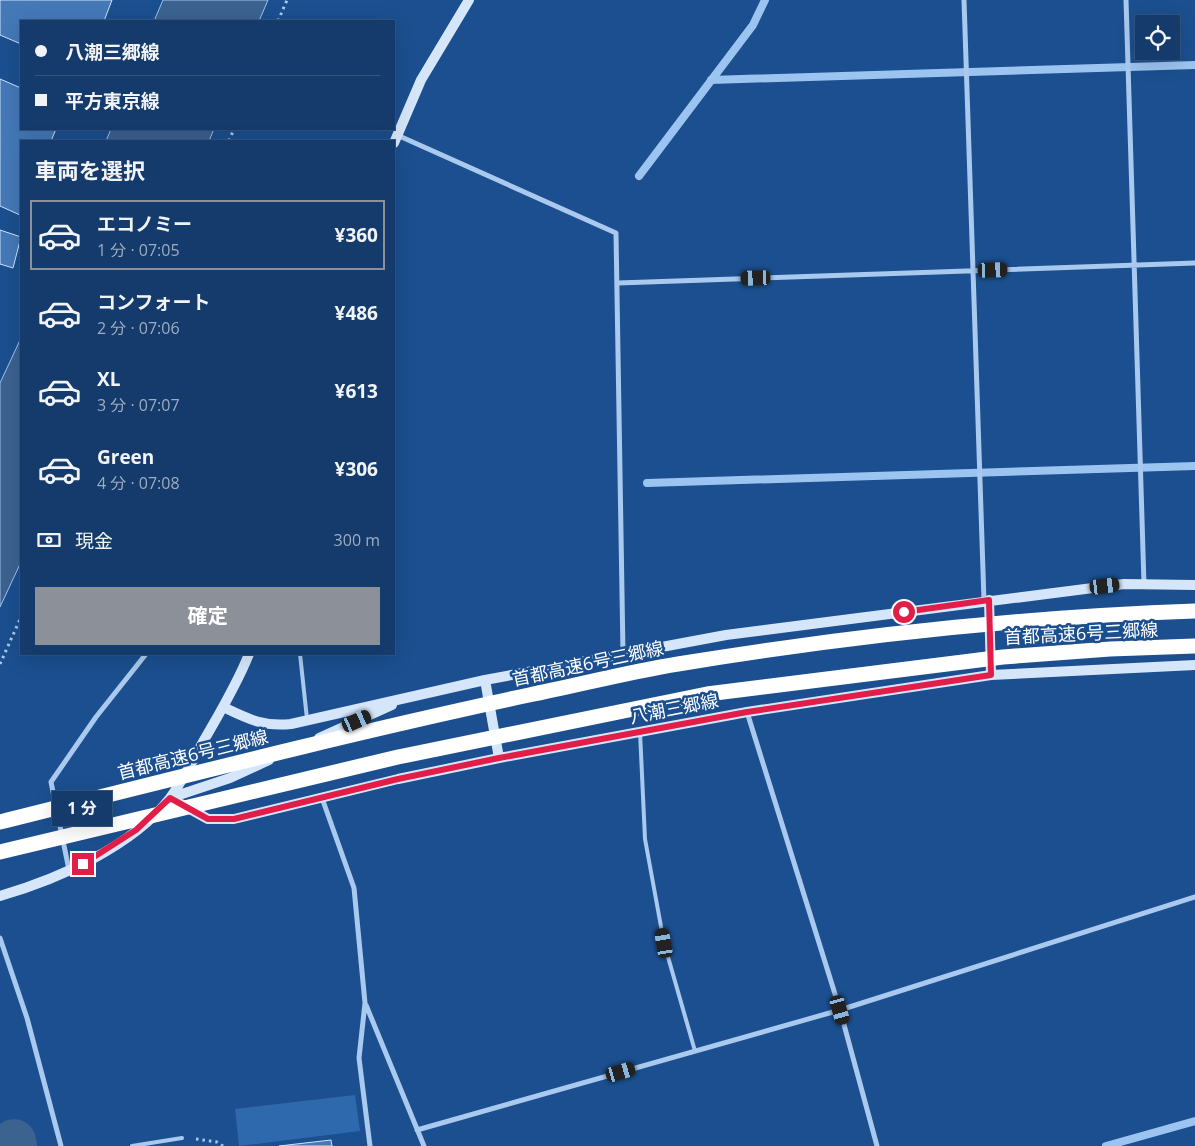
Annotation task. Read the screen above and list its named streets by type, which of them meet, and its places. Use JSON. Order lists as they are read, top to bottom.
{
  "streets": {
    "highway": ["首都高速6号三郷線"],
    "main road": ["八潮三郷線"]
  },
  "page": {
    "banner": ["八潮三郷線", "平方東京線"],
    "heading": "車両を選択",
    "list": [
      {
        "name": "エコノミー",
        "note": "1 分 · 07:05",
        "value": "¥360"
      },
      {
        "name": "コンフォート",
        "note": "2 分 · 07:06",
        "value": "¥486"
      },
      {
        "name": "XL",
        "note": "3 分 · 07:07",
        "value": "¥613"
      },
      {
        "name": "Green",
        "note": "4 分 · 07:08",
        "value": "¥306"
      }
    ],
    "pay": ["現金", "300 m"],
    "buttons": "確定",
    "bubble": "1 分"
  }
}
